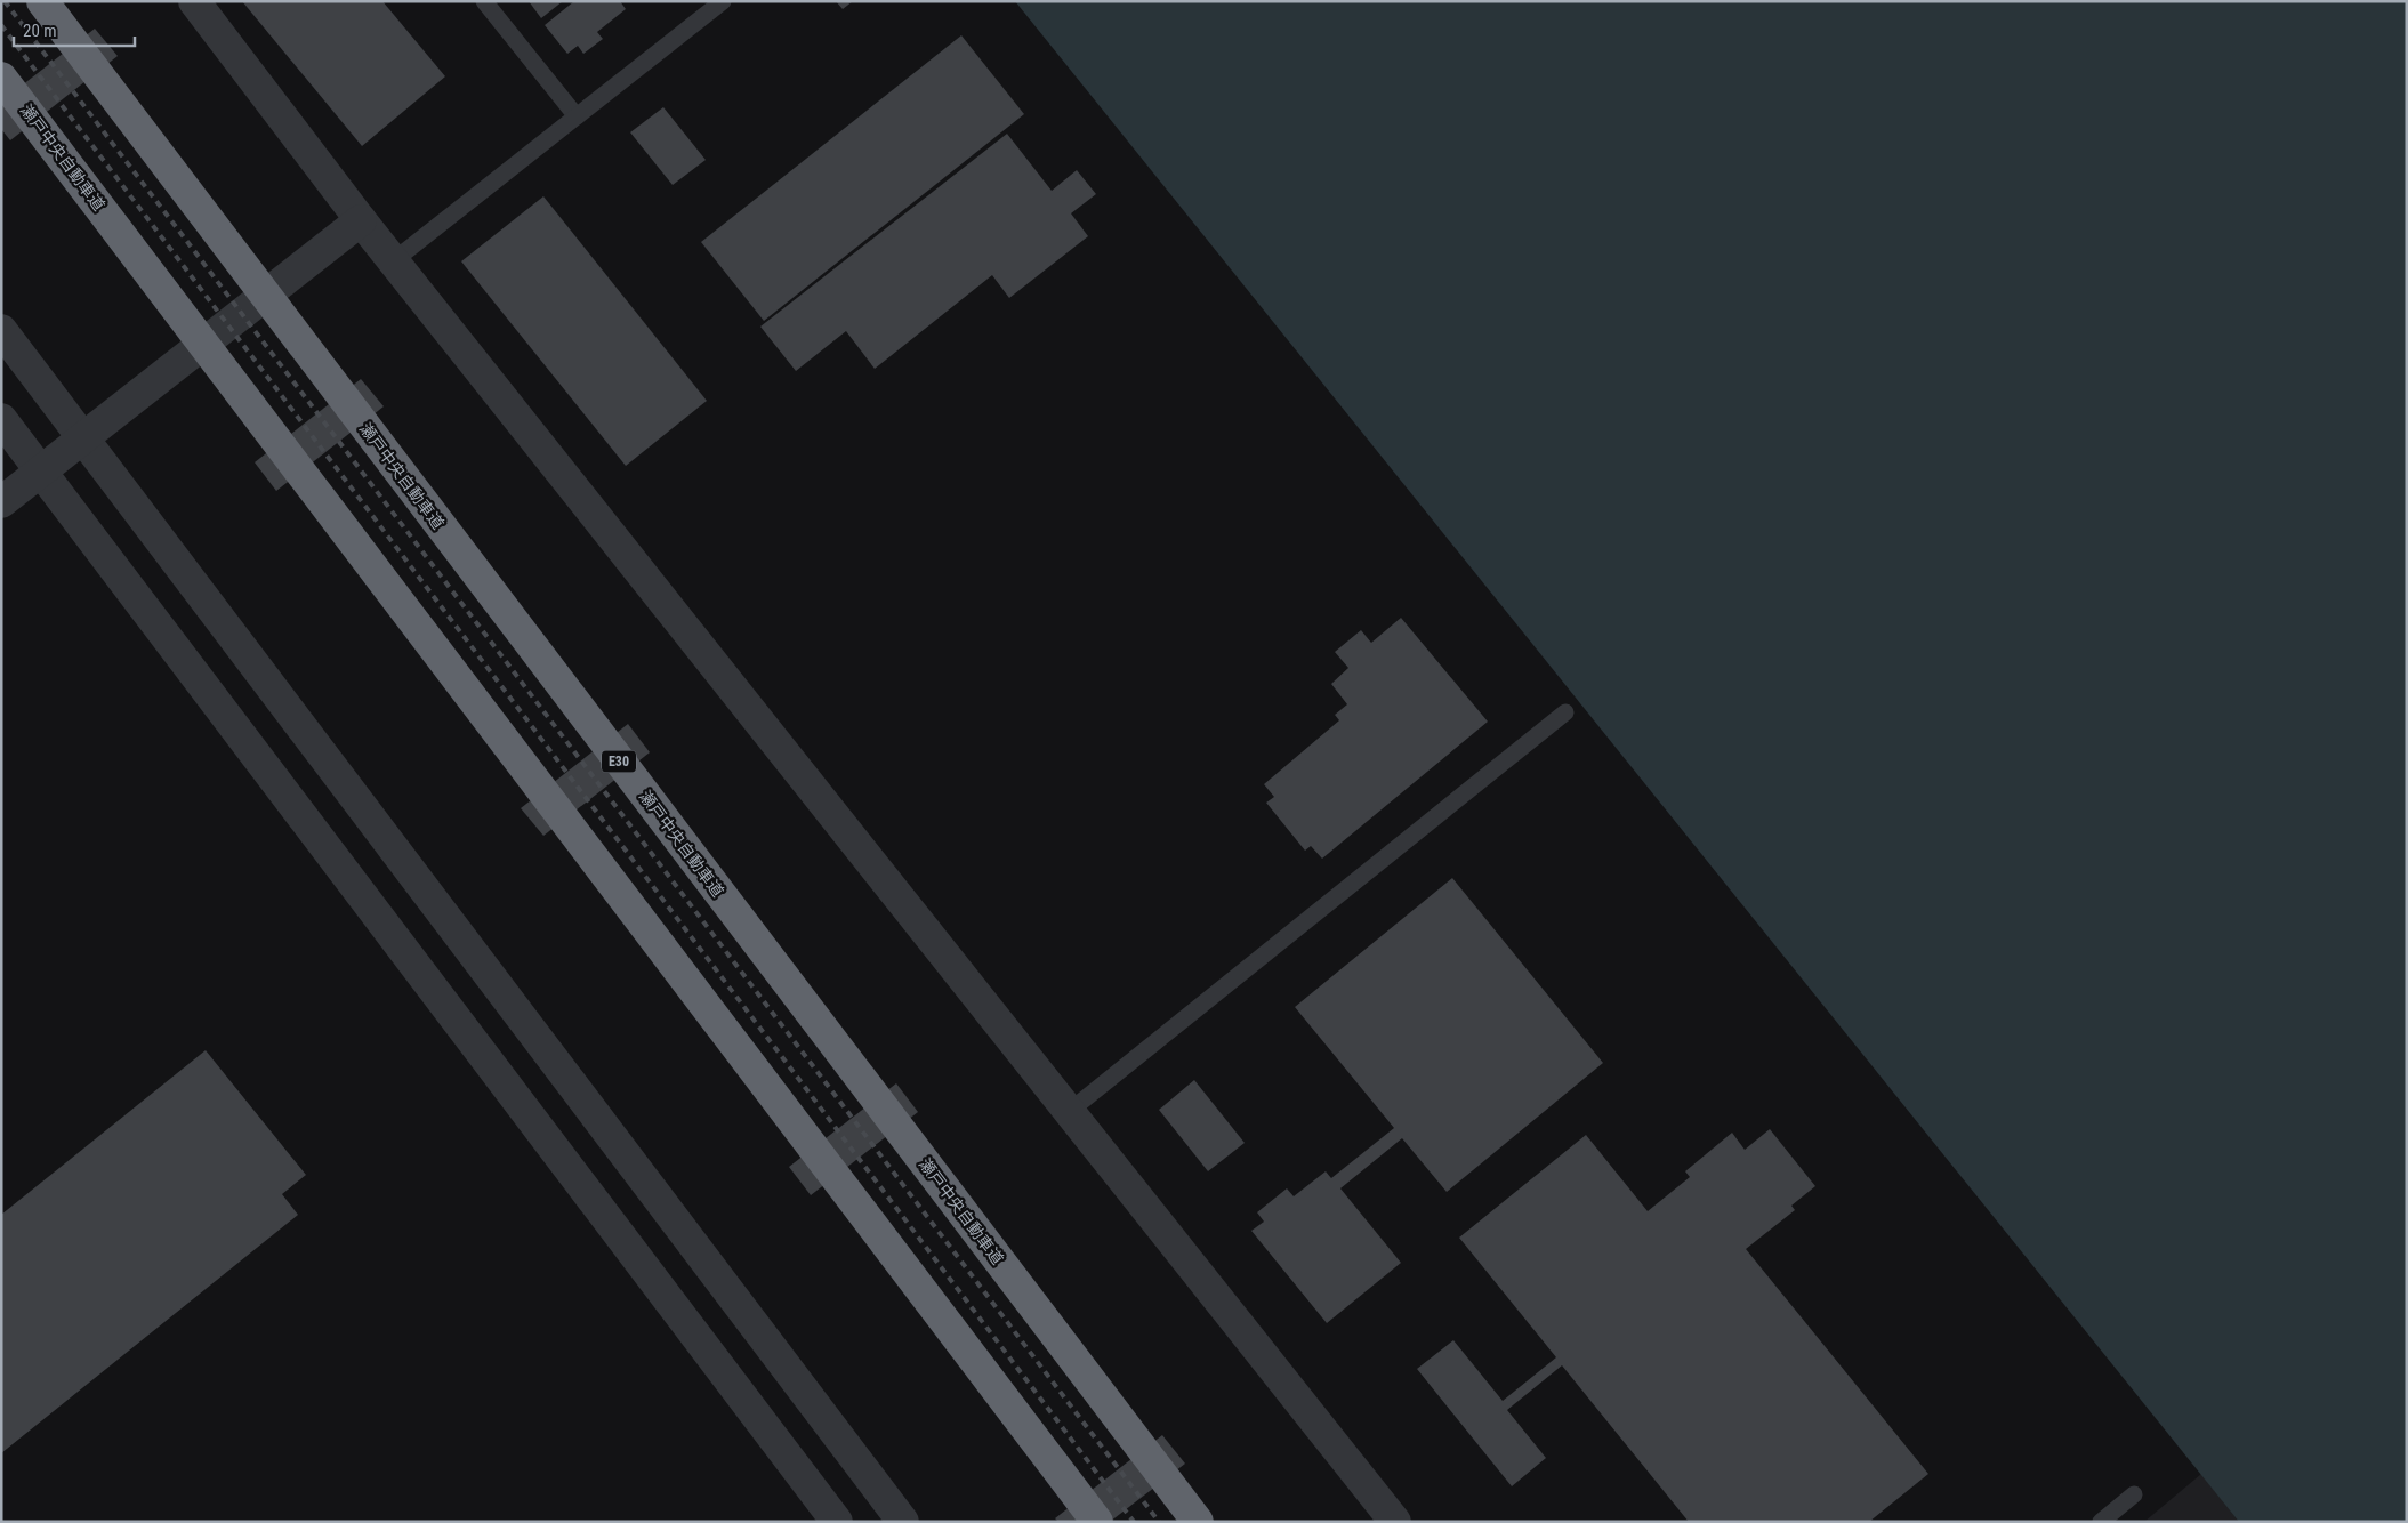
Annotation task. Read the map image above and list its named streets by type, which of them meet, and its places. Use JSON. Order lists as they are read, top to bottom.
{
  "streets": {
    "highway": ["瀬戸中央自動車道", "E30"]
  },
  "scale_bar": "20 m"
}
